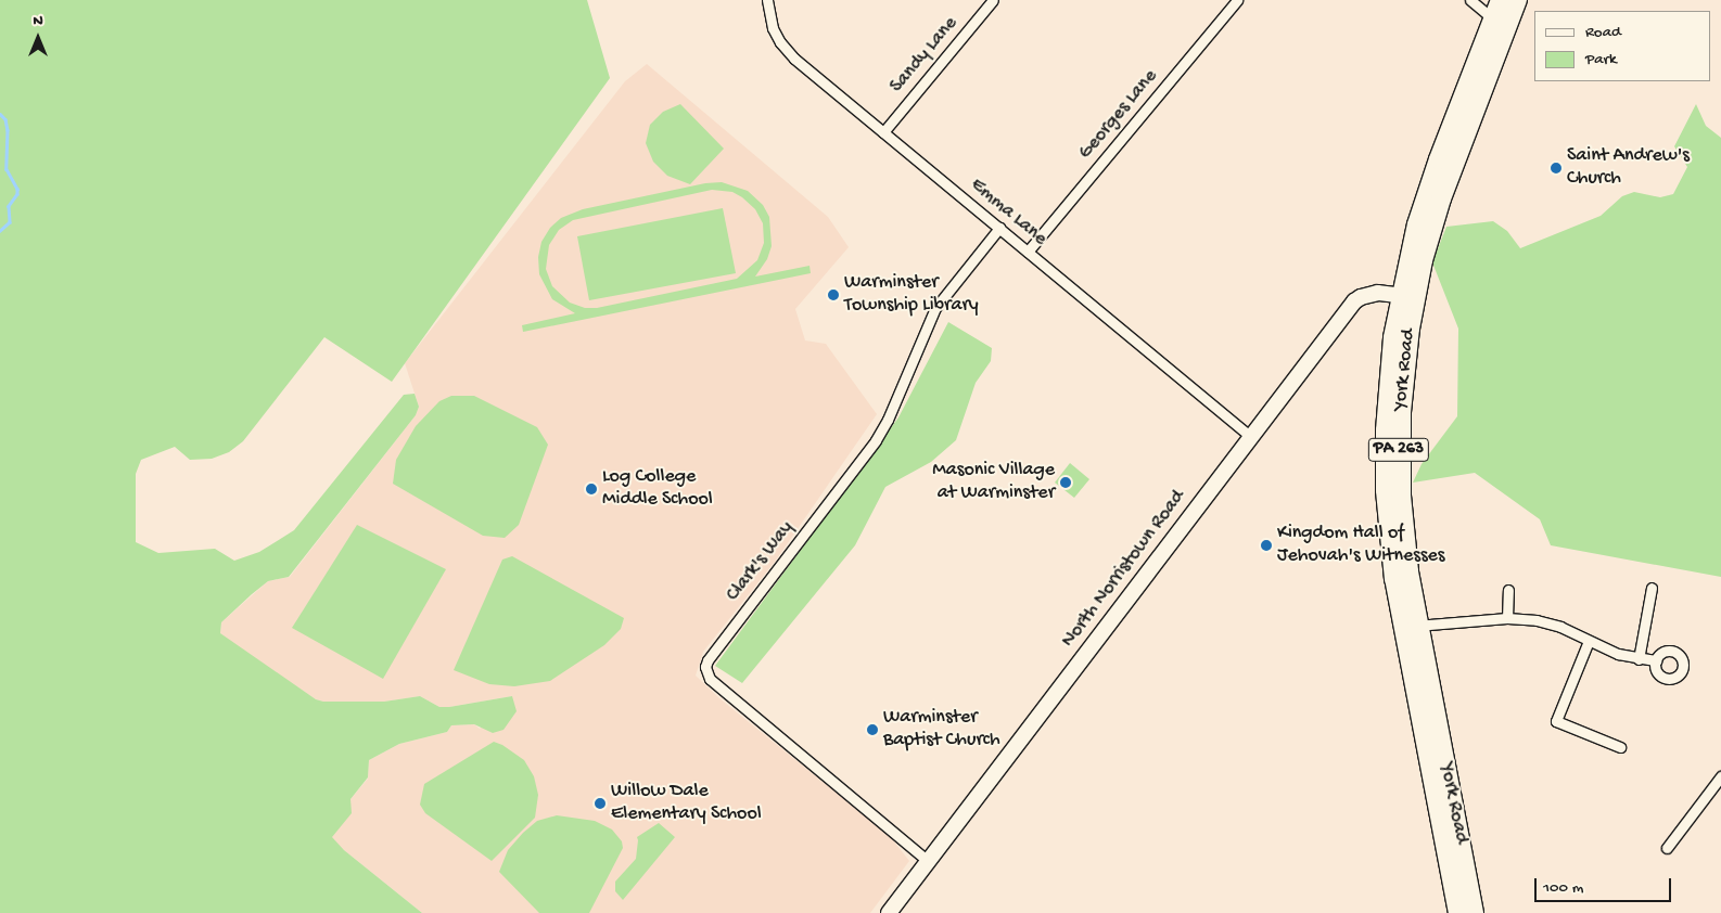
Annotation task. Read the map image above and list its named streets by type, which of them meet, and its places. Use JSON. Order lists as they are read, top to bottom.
{
  "streets": {
    "highway": ["York Road", "PA 263"],
    "street": [
      "Sandy Lane",
      "Georges Lane",
      "Emma Lane",
      "Clark's Way",
      "North Norristown Road"
    ]
  },
  "crossings": [
    ["Sandy Lane", "Emma Lane"],
    ["Georges Lane", "Emma Lane"],
    ["Emma Lane", "Clark's Way"],
    ["Emma Lane", "North Norristown Road"],
    ["York Road", "North Norristown Road"],
    ["Clark's Way", "North Norristown Road"]
  ],
  "places": [
    "Saint Andrew's Church",
    "Warminster Township Library",
    "Masonic Village at Warminster",
    "Log College Middle School",
    "Kingdom Hall of Jehovah's Witnesses",
    "Warminster Baptist Church",
    "Willow Dale Elementary School"
  ],
  "legend": ["Road", "Park"],
  "scale_bar": "100 m",
  "north": "top"
}
